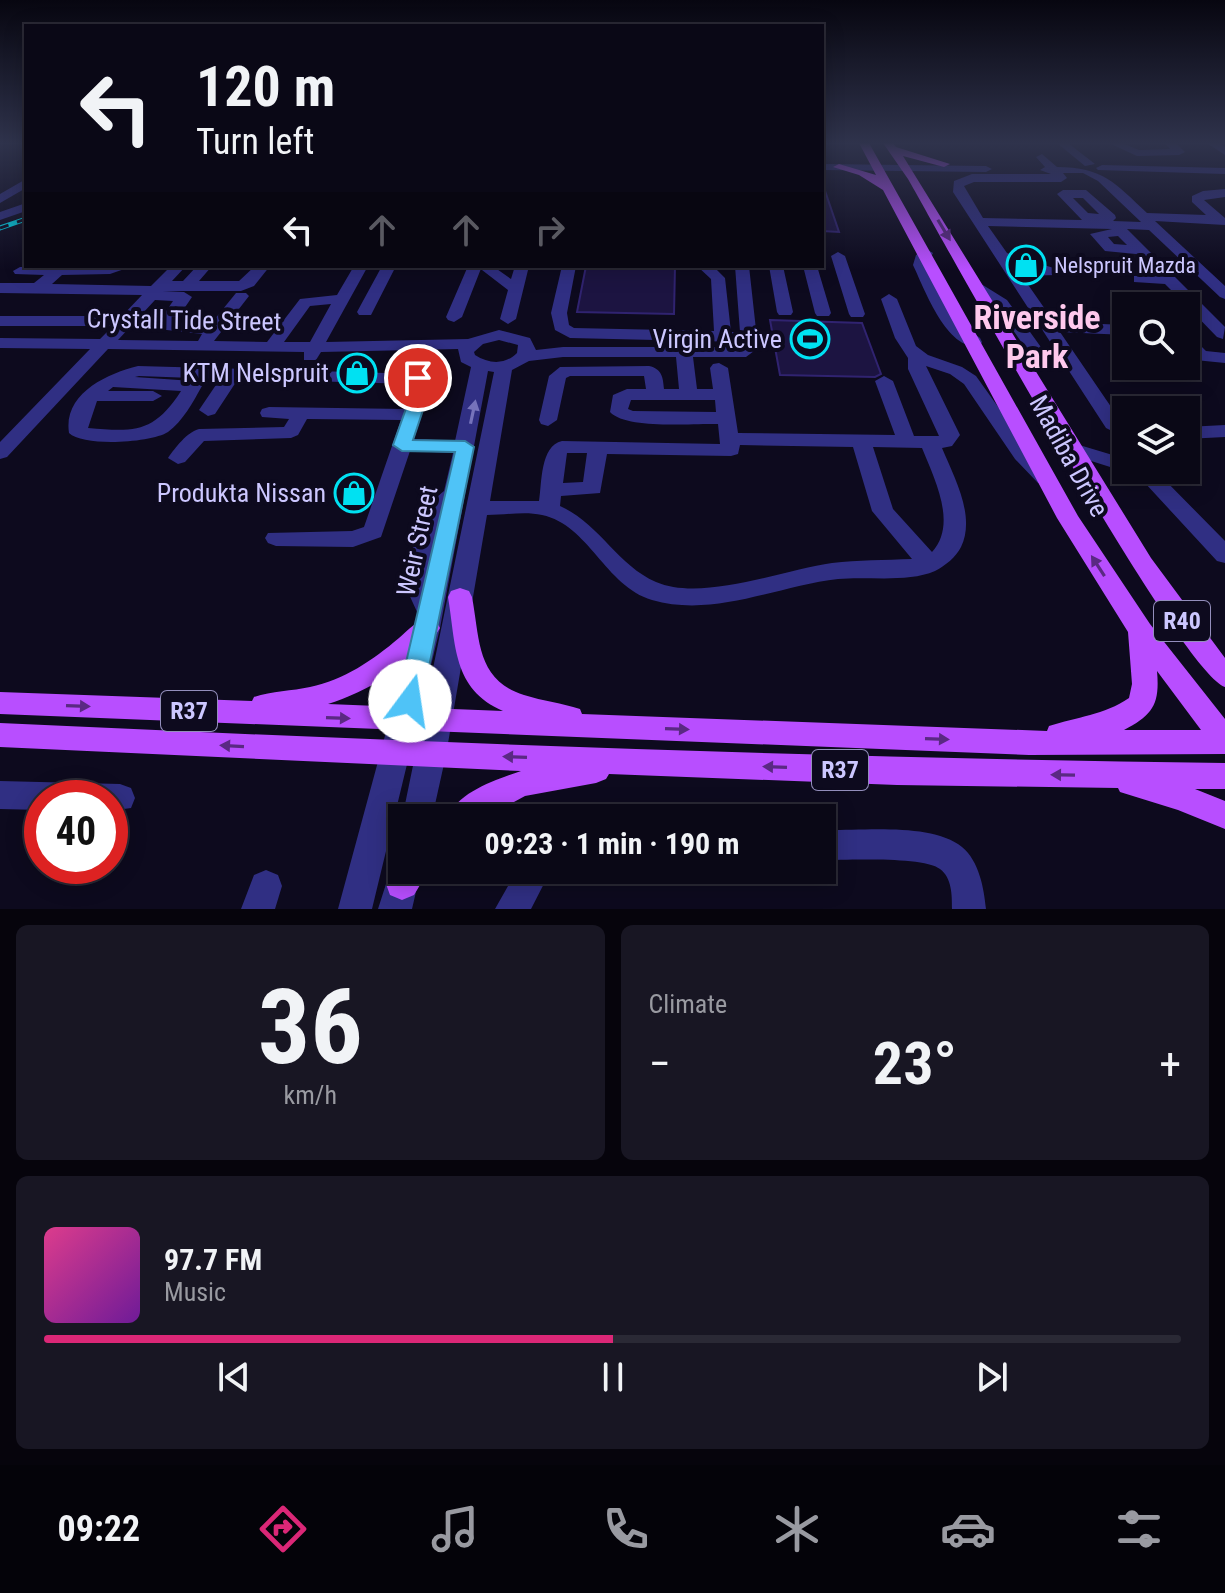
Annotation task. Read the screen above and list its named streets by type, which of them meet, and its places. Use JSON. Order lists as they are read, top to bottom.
{
  "streets": {
    "main road": ["Madiba Drive", "R40", "R37"],
    "street": ["Crystall Tide Street", "Weir Street"]
  },
  "crossings": [
    ["Crystall Tide Street", "Weir Street"],
    ["Madiba Drive", "R37"],
    ["Weir Street", "R37"]
  ],
  "districts": ["Riverside Park"],
  "places": {
    "shop": ["Nelspruit Mazda", "KTM Nelspruit", "Produkta Nissan"],
    "sports": ["Virgin Active"]
  },
  "page": {
    "turn": ["120 m", "Turn left"],
    "limit": "40",
    "trip": "09:23 · 1 min · 190 m",
    "tile": [
      ["36", "km/h"],
      "Climate"
    ],
    "heat": ["−", "23°", "+"],
    "song": ["97.7 FM", "Music"],
    "tabs": "09:22"
  }
}
